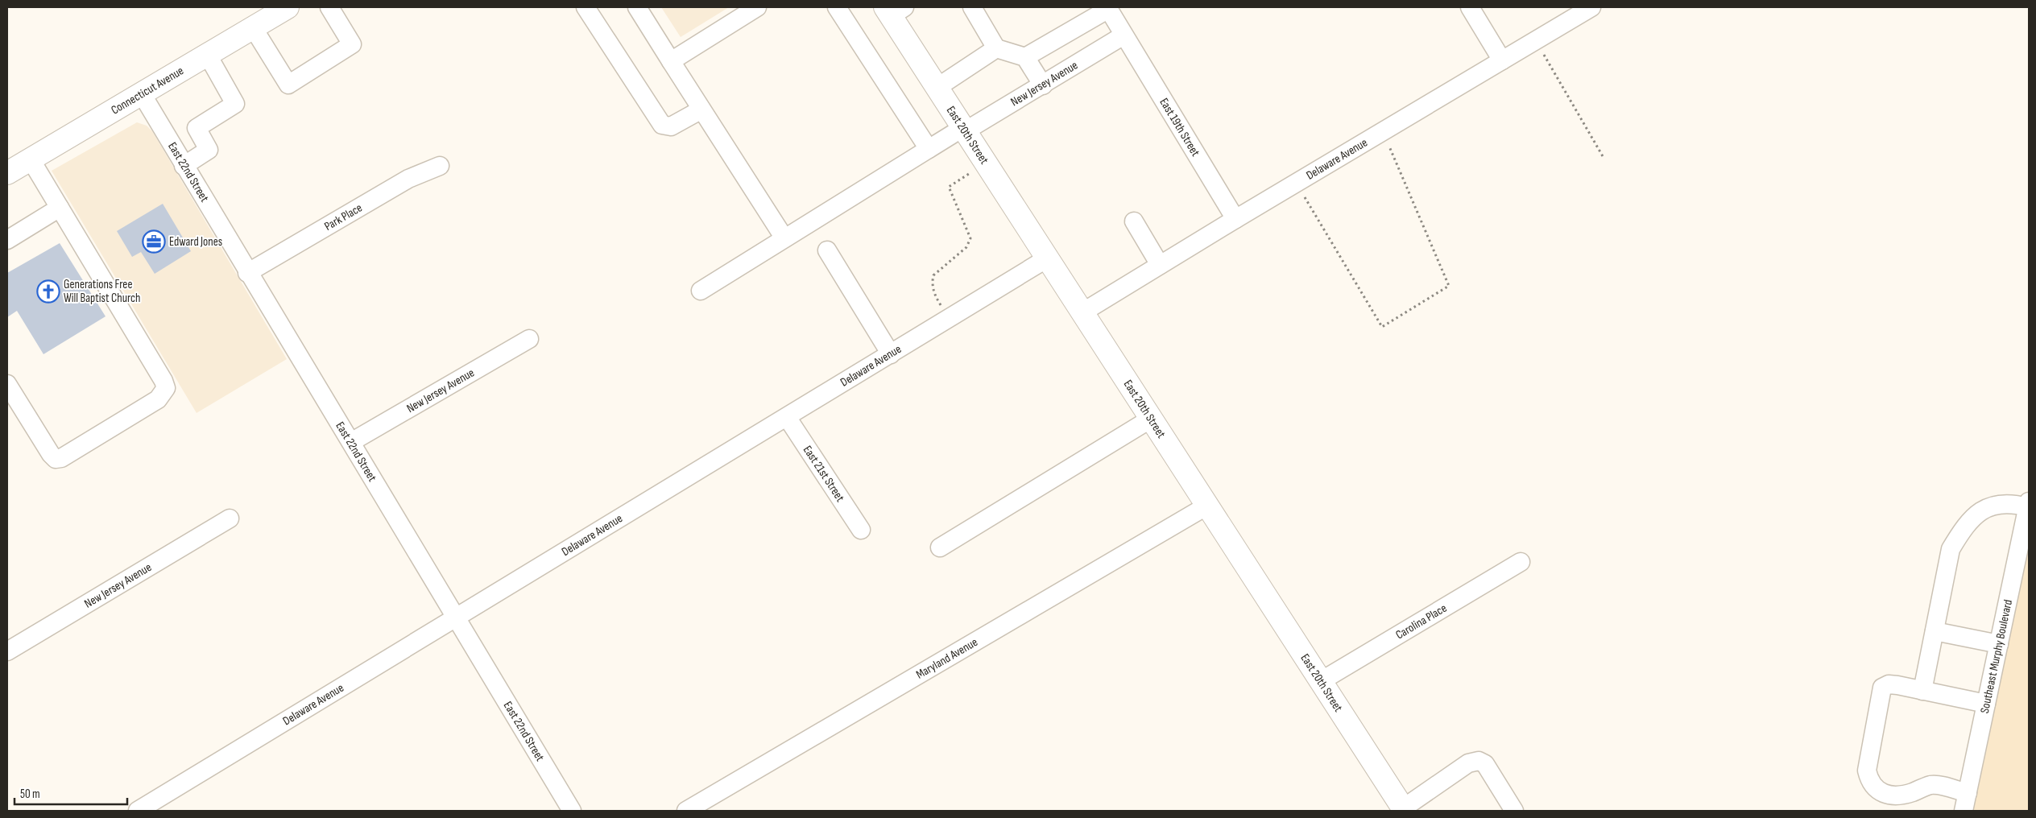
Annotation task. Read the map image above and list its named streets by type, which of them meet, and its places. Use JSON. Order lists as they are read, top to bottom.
{
  "streets": {
    "main road": ["Connecticut Avenue", "East 20th Street"],
    "street": [
      "New Jersey Avenue",
      "East 19th Street",
      "Delaware Avenue",
      "East 22nd Street",
      "Park Place",
      "East 21st Street",
      "Carolina Place",
      "Southeast Murphy Boulevard",
      "Maryland Avenue"
    ]
  },
  "crossings": [
    ["New Jersey Avenue", "East 19th Street"],
    ["New Jersey Avenue", "East 20th Street"],
    ["New Jersey Avenue", "East 22nd Street"],
    ["Connecticut Avenue", "East 22nd Street"],
    ["East 19th Street", "Delaware Avenue"],
    ["East 20th Street", "Delaware Avenue"],
    ["East 20th Street", "Carolina Place"],
    ["East 20th Street", "Maryland Avenue"],
    ["Delaware Avenue", "East 22nd Street"],
    ["Delaware Avenue", "East 21st Street"],
    ["East 22nd Street", "Park Place"]
  ],
  "places": {
    "office": ["Edward Jones"],
    "church": ["Generations Free Will Baptist Church"]
  },
  "scale_bar": "50 m"
}
